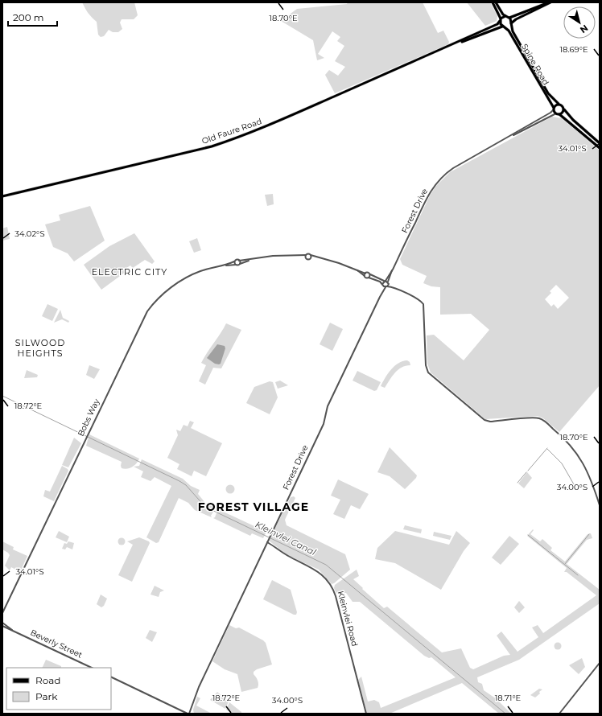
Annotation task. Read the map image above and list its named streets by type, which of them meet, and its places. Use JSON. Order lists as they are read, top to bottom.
{
  "streets": {
    "main road": ["Spine Road", "Old Faure Road"],
    "street": [
      "Forest Drive",
      "Bobs Way",
      "Kleinvlei Road",
      "Beverly Street"
    ]
  },
  "crossings": [
    ["Spine Road", "Old Faure Road"],
    ["Spine Road", "Forest Drive"],
    ["Forest Drive", "Kleinvlei Road"]
  ],
  "districts": ["ELECTRIC CITY", "SILWOOD HEIGHTS", "FOREST VILLAGE"],
  "water": ["Kleinvlei Canal"],
  "legend": ["Road", "Park"],
  "scale_bar": "200 m",
  "north": "bottom right",
  "coordinates": [
    "18.70°E",
    "18.69°E",
    "34.01°S",
    "34.02°S",
    "18.72°E",
    "34.00°S",
    "18.71°E"
  ]
}
